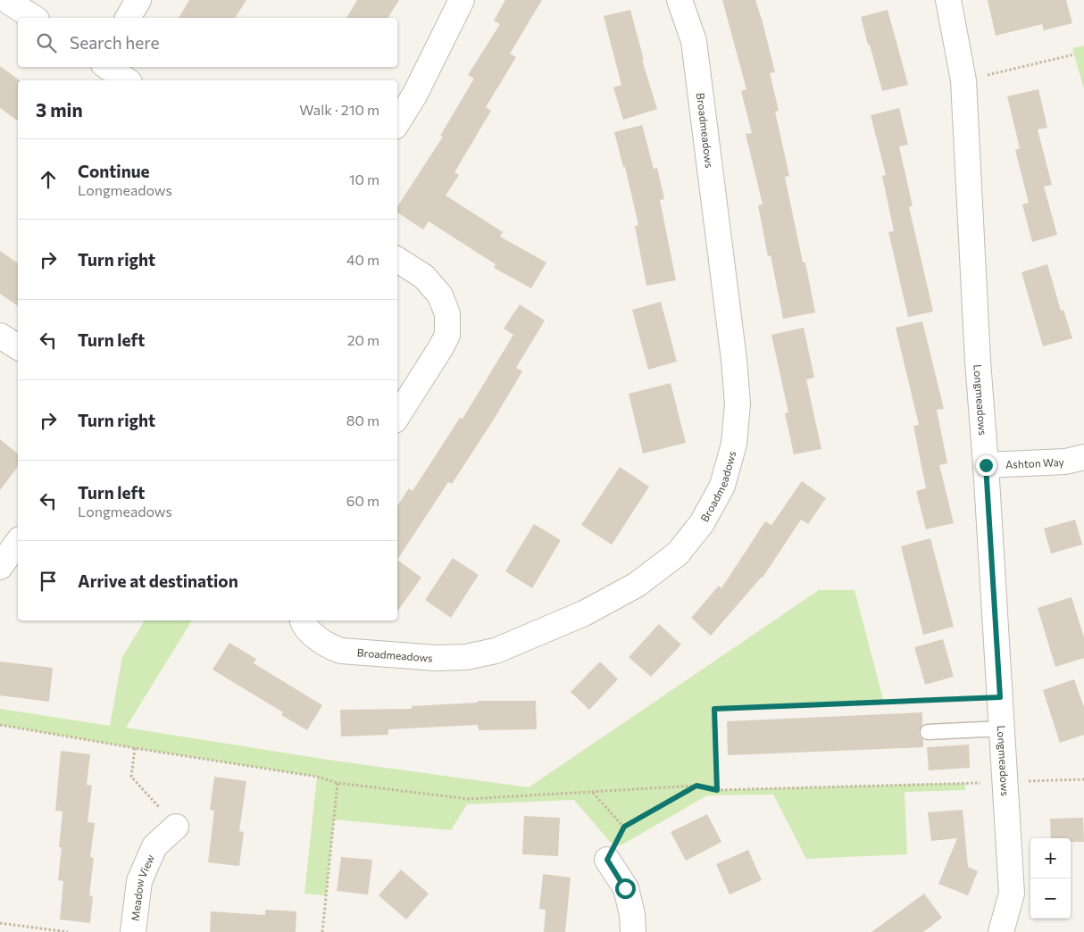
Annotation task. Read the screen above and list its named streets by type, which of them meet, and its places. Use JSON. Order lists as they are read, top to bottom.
{
  "streets": {
    "street": [
      "Broadmeadows",
      "Longmeadows",
      "Ashton Way",
      "Meadow View"
    ]
  },
  "crossings": [
    ["Longmeadows", "Ashton Way"]
  ],
  "page": {
    "search": "Search here",
    "heading": ["3 min", "Walk · 210 m"],
    "list": [
      ["Continue", "Longmeadows", "10 m"],
      ["Turn right", "40 m"],
      ["Turn left", "20 m"],
      ["Turn right", "80 m"],
      ["Turn left", "Longmeadows", "60 m"],
      "Arrive at destination"
    ],
    "map_buttons": ["+", "−"]
  }
}
